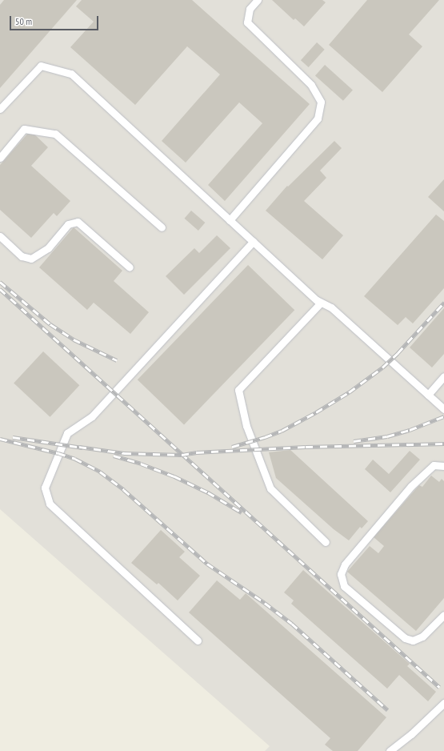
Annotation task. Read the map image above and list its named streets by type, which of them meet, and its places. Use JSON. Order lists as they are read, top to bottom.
{
  "scale_bar": "50 m"
}
